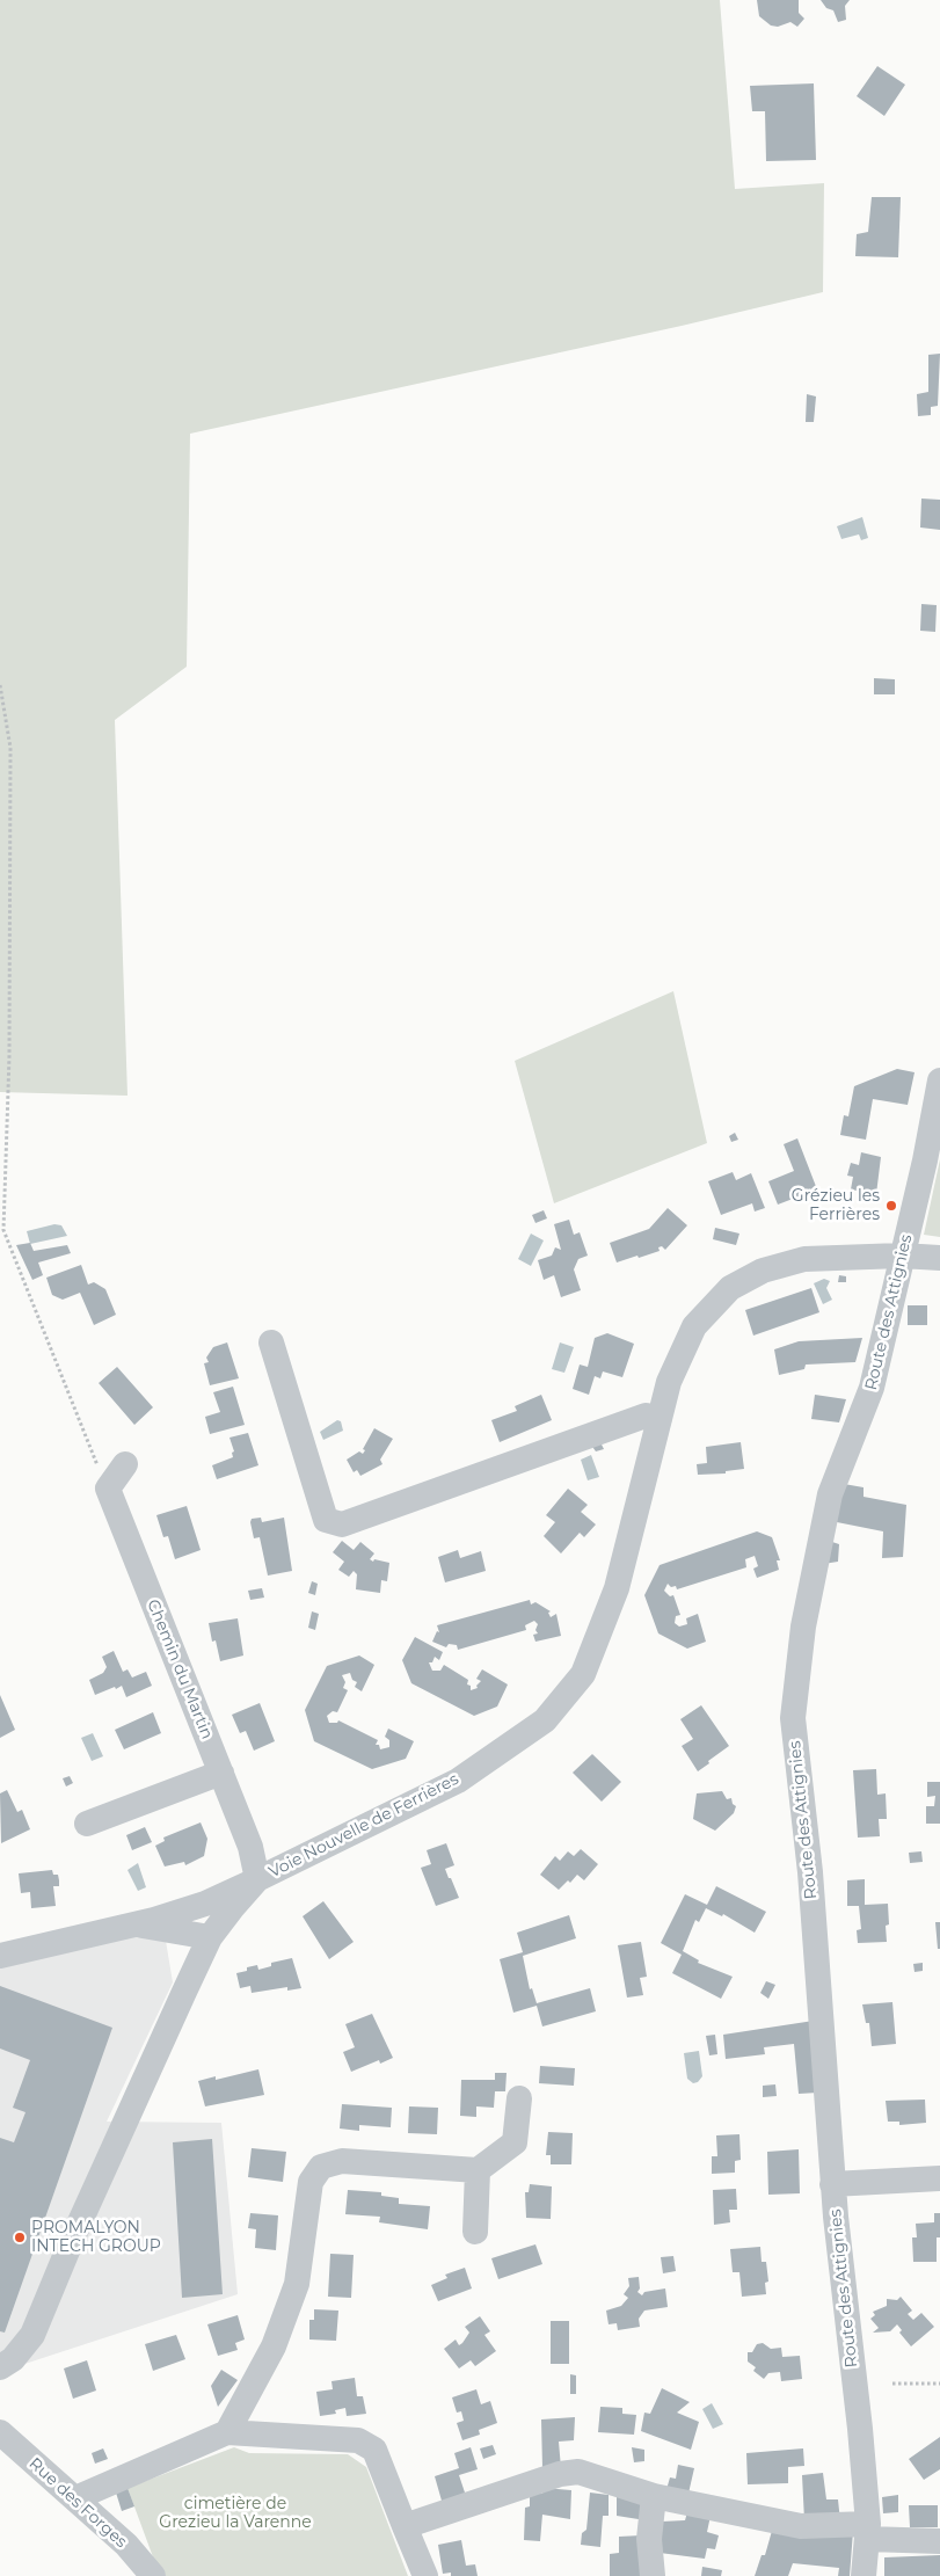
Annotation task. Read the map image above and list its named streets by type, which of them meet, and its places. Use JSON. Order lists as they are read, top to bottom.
{
  "streets": {
    "street": [
      "Route des Attignies",
      "Chemin du Martin",
      "Voie Nouvelle de Ferrières",
      "Rue des Forges"
    ]
  },
  "crossings": [
    ["Route des Attignies", "Voie Nouvelle de Ferrières"],
    ["Chemin du Martin", "Voie Nouvelle de Ferrières"]
  ],
  "parks": ["cimetière de Grezieu la Varenne"],
  "places": ["Grézieu les Ferrières", "PROMALYON INTECH GROUP"]
}
